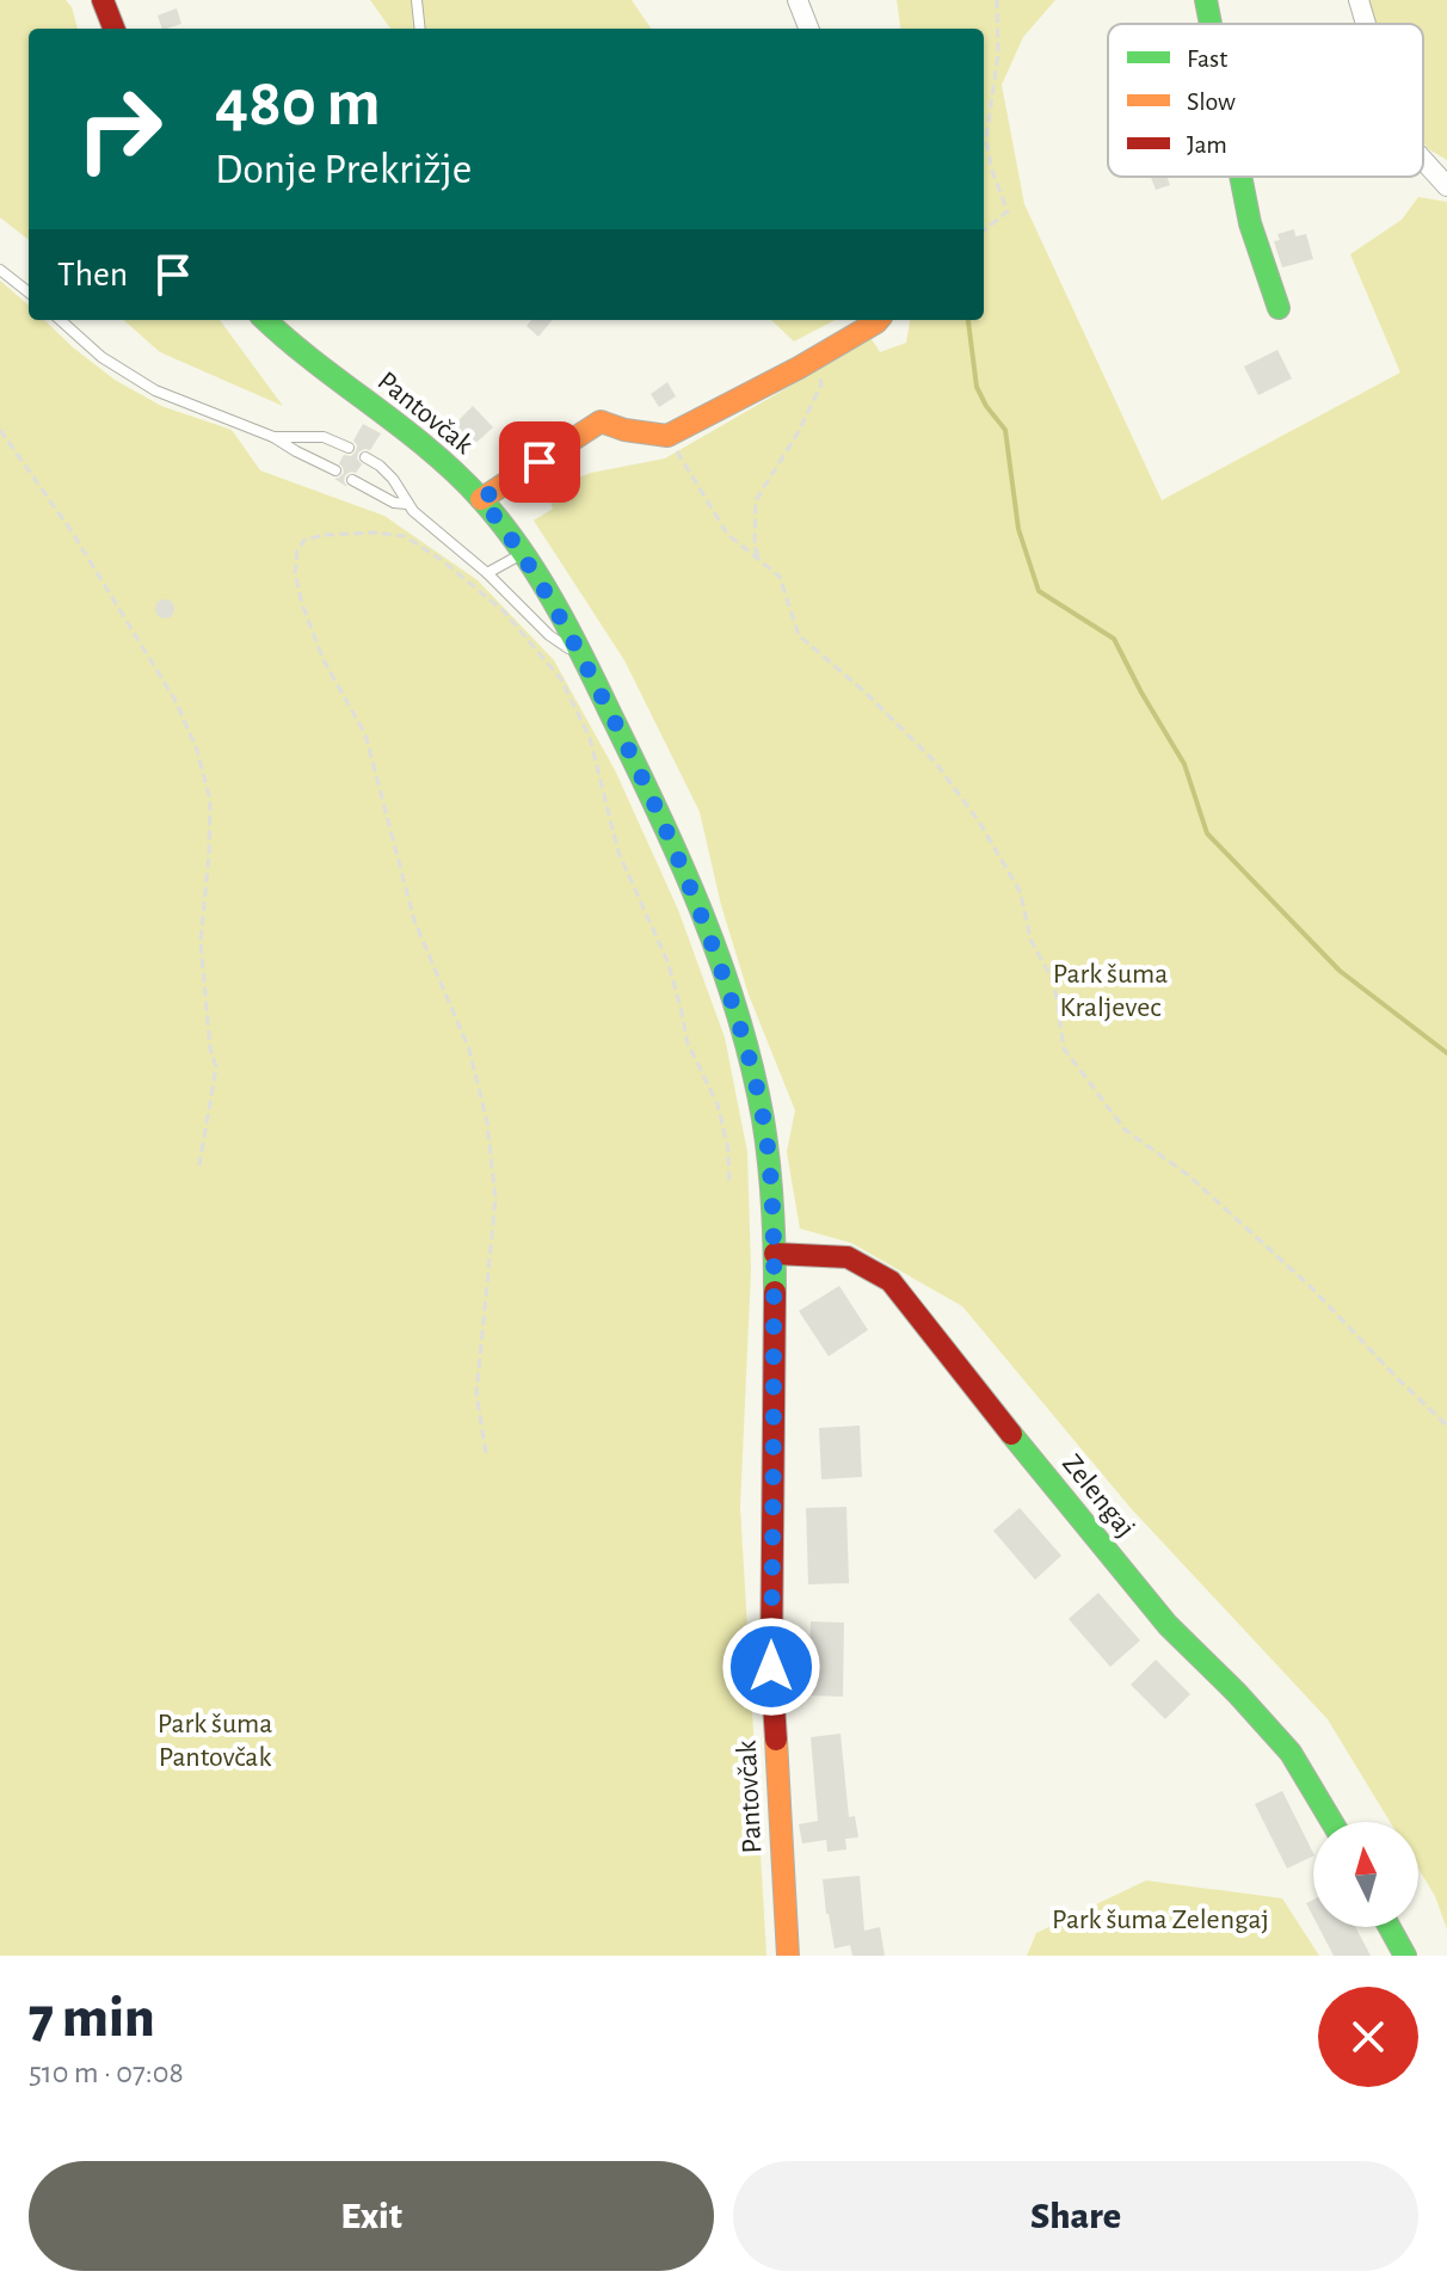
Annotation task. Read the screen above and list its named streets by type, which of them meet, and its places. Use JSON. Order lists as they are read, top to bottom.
{
  "streets": {
    "main road": ["Pantovčak", "Zelengaj"]
  },
  "crossings": [
    ["Pantovčak", "Zelengaj"]
  ],
  "parks": ["Park šuma Kraljevec", "Park šuma Pantovčak", "Park šuma Zelengaj"],
  "legend": ["Fast", "Slow", "Jam"],
  "north": "top",
  "page": {
    "turn": ["480 m", "Donje Prekrižje"],
    "then": "Then",
    "heading": ["7 min", "510 m · 07:08"],
    "buttons": ["Exit", "Share"]
  }
}
